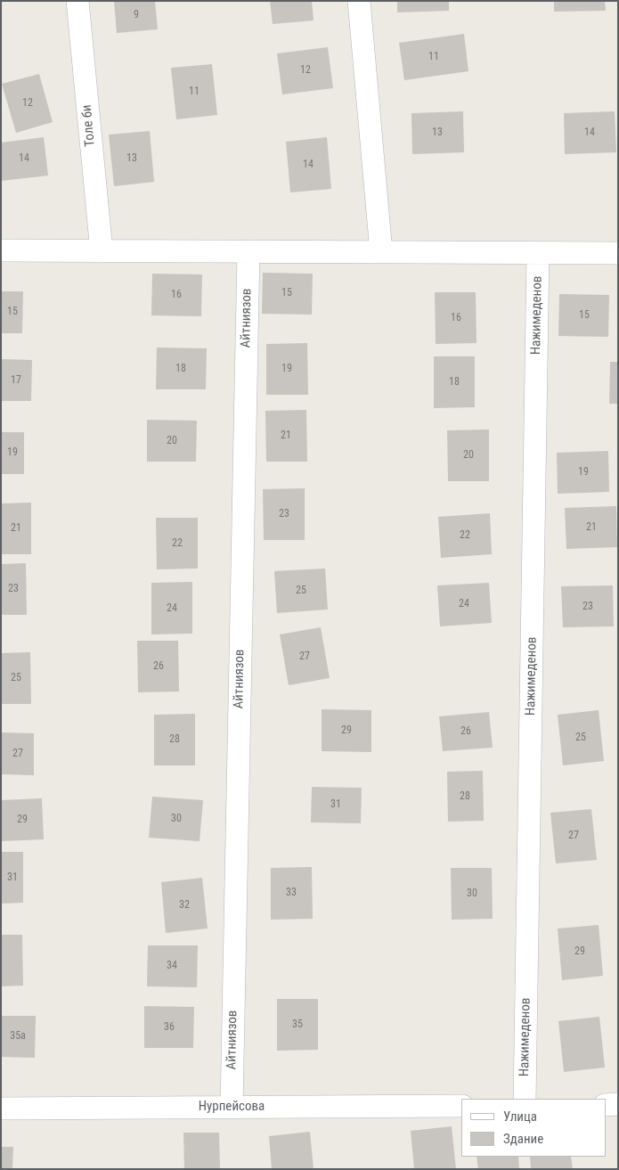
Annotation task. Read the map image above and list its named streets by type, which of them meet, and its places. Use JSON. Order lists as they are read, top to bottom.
{
  "streets": {
    "street": [
      "Толе би",
      "Нажимеденов",
      "Айтниязов",
      "Нурпейсова"
    ]
  },
  "crossings": [
    ["Айтниязов", "Нурпейсова"]
  ],
  "house_numbers": [
    "9",
    "11",
    "12",
    "11",
    "12",
    "13",
    "14",
    "14",
    "13",
    "14",
    "15",
    "16",
    "15",
    "15",
    "16",
    "18",
    "19",
    "17",
    "18",
    "21",
    "20",
    "19",
    "20",
    "19",
    "23",
    "21",
    "21",
    "22",
    "22",
    "23",
    "25",
    "24",
    "23",
    "24",
    "27",
    "26",
    "25",
    "29",
    "26",
    "25",
    "28",
    "27",
    "28",
    "31",
    "30",
    "29",
    "27",
    "31",
    "33",
    "30",
    "32",
    "29",
    "34",
    "35",
    "36",
    "35а"
  ],
  "legend": ["Улица", "Здание"]
}
